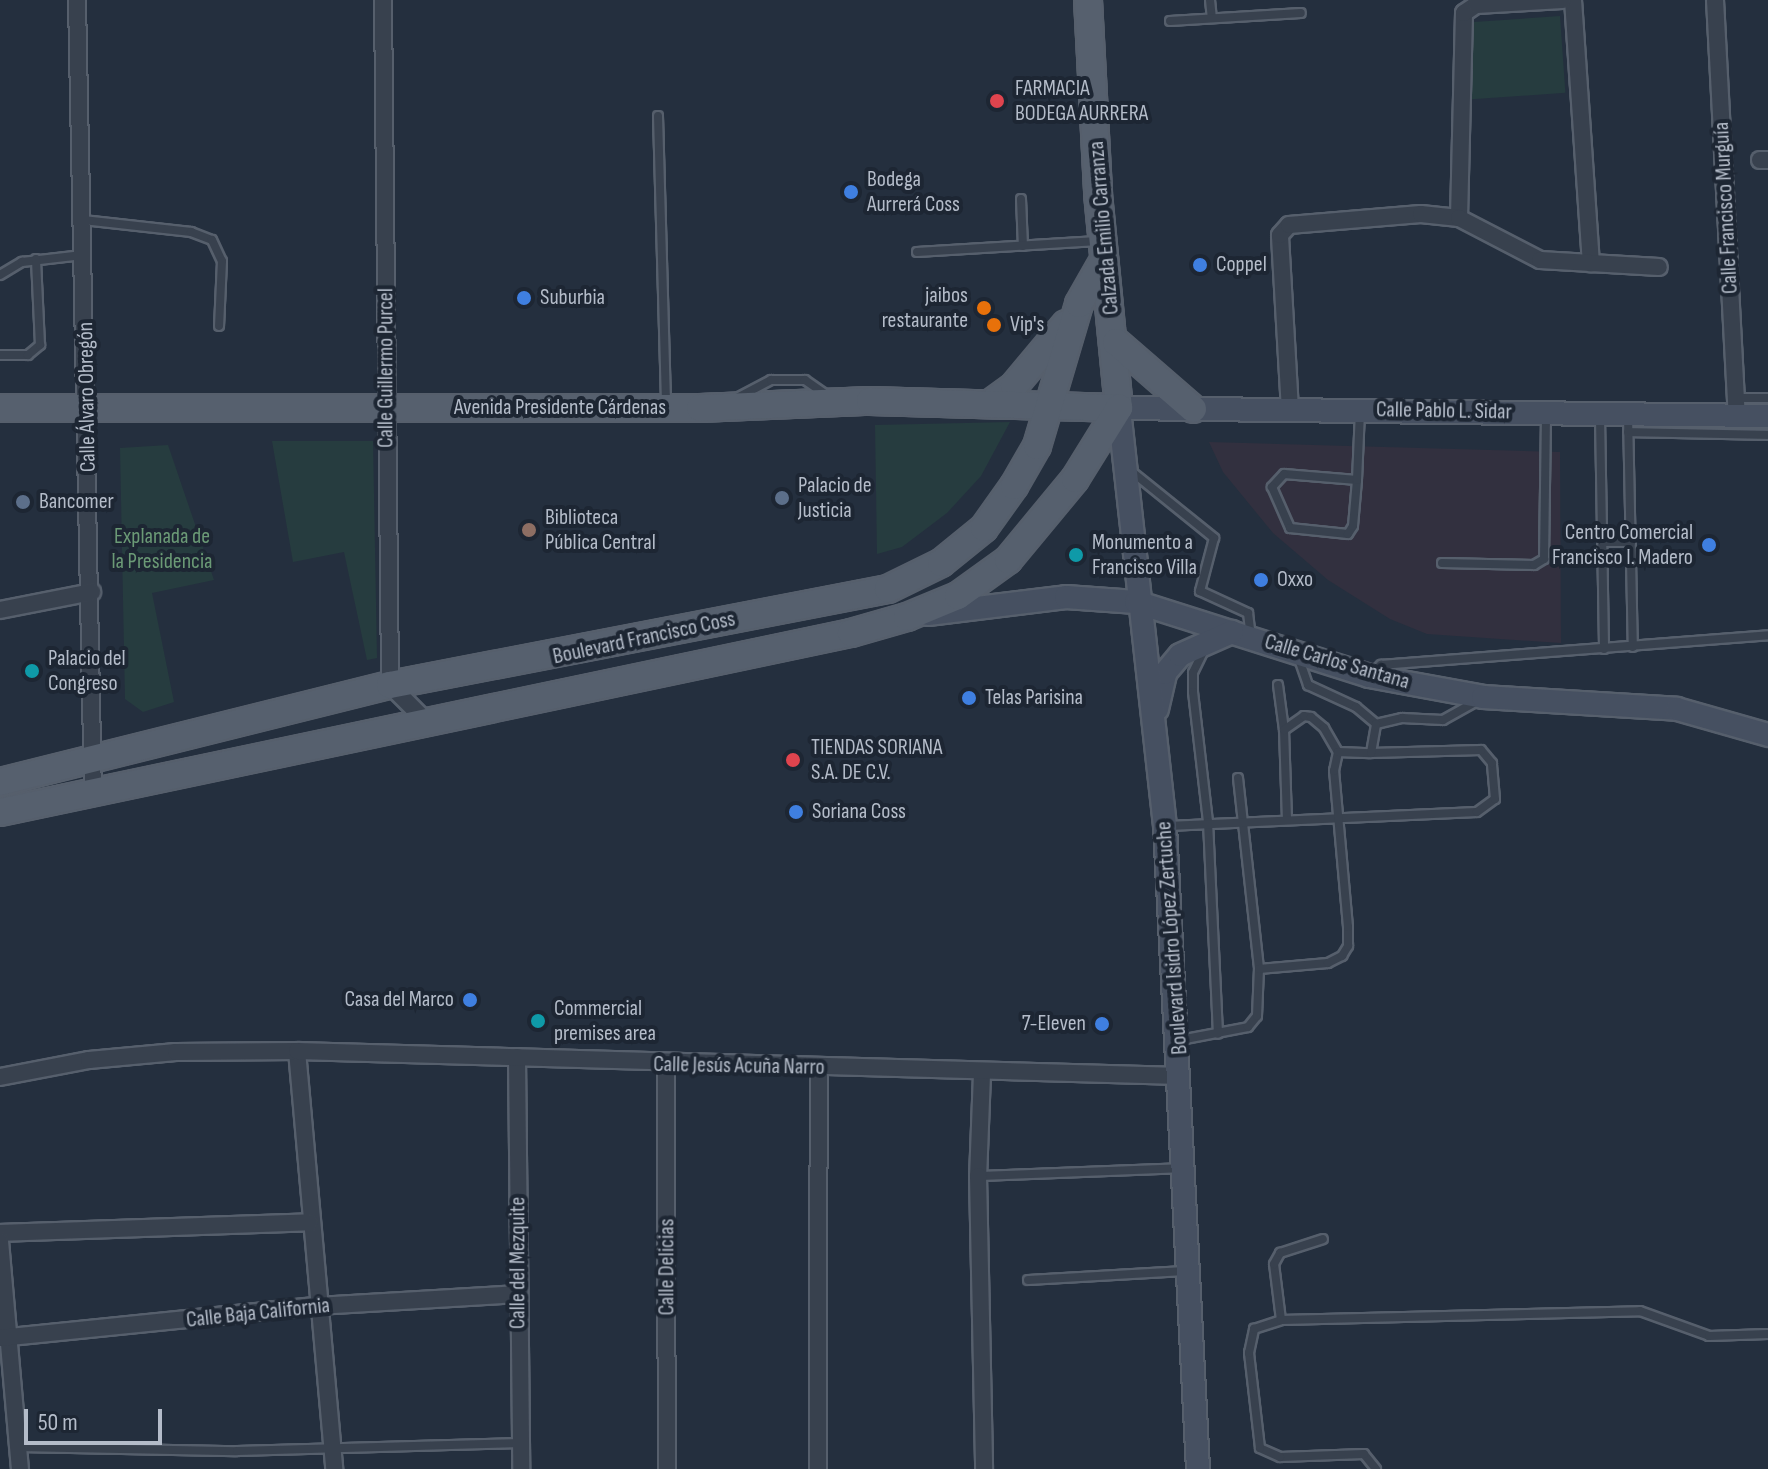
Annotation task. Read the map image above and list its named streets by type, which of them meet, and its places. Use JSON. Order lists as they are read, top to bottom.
{
  "streets": {
    "main road": ["Calzada Emilio Carranza", "Avenida Presidente Cárdenas", "Boulevard Francisco Coss"],
    "street": [
      "Calle Francisco Murguía",
      "Calle Guillermo Purcel",
      "Calle Álvaro Obregón",
      "Calle Pablo L. Sidar",
      "Calle Carlos Santana",
      "Boulevard Isidro López Zertuche",
      "Calle Jesús Acuña Narro",
      "Calle del Mezquite",
      "Calle Delicias",
      "Calle Baja California"
    ]
  },
  "crossings": [
    ["Calle Francisco Murguía", "Calle Pablo L. Sidar"],
    ["Calzada Emilio Carranza", "Avenida Presidente Cárdenas"],
    ["Calzada Emilio Carranza", "Calle Pablo L. Sidar"],
    ["Calzada Emilio Carranza", "Boulevard Francisco Coss"],
    ["Calzada Emilio Carranza", "Boulevard Isidro López Zertuche"],
    ["Calle Guillermo Purcel", "Avenida Presidente Cárdenas"],
    ["Calle Guillermo Purcel", "Boulevard Francisco Coss"],
    ["Calle Álvaro Obregón", "Avenida Presidente Cárdenas"],
    ["Calle Álvaro Obregón", "Boulevard Francisco Coss"],
    ["Avenida Presidente Cárdenas", "Calle Pablo L. Sidar"],
    ["Avenida Presidente Cárdenas", "Boulevard Francisco Coss"],
    ["Avenida Presidente Cárdenas", "Boulevard Isidro López Zertuche"],
    ["Calle Pablo L. Sidar", "Boulevard Francisco Coss"],
    ["Calle Pablo L. Sidar", "Boulevard Isidro López Zertuche"],
    ["Boulevard Francisco Coss", "Calle Carlos Santana"],
    ["Boulevard Francisco Coss", "Boulevard Isidro López Zertuche"],
    ["Calle Carlos Santana", "Boulevard Isidro López Zertuche"],
    ["Boulevard Isidro López Zertuche", "Calle Jesús Acuña Narro"],
    ["Calle Jesús Acuña Narro", "Calle del Mezquite"],
    ["Calle Jesús Acuña Narro", "Calle Delicias"],
    ["Calle del Mezquite", "Calle Baja California"]
  ],
  "parks": ["Explanada de la Presidencia"],
  "places": [
    "FARMACIA BODEGA AURRERA",
    "Bodega Aurrerá Coss",
    "Coppel",
    "Suburbia",
    "jaibos restaurante",
    "Vip's",
    "Palacio de Justicia",
    "Bancomer",
    "Biblioteca Pública Central",
    "Centro Comercial Francisco I. Madero",
    "Monumento a Francisco Villa",
    "Oxxo",
    "Palacio del Congreso",
    "Telas Parisina",
    "TIENDAS SORIANA S.A. DE C.V.",
    "Soriana Coss",
    "Casa del Marco",
    "Commercial premises area",
    "7-Eleven"
  ],
  "scale_bar": "50 m"
}
